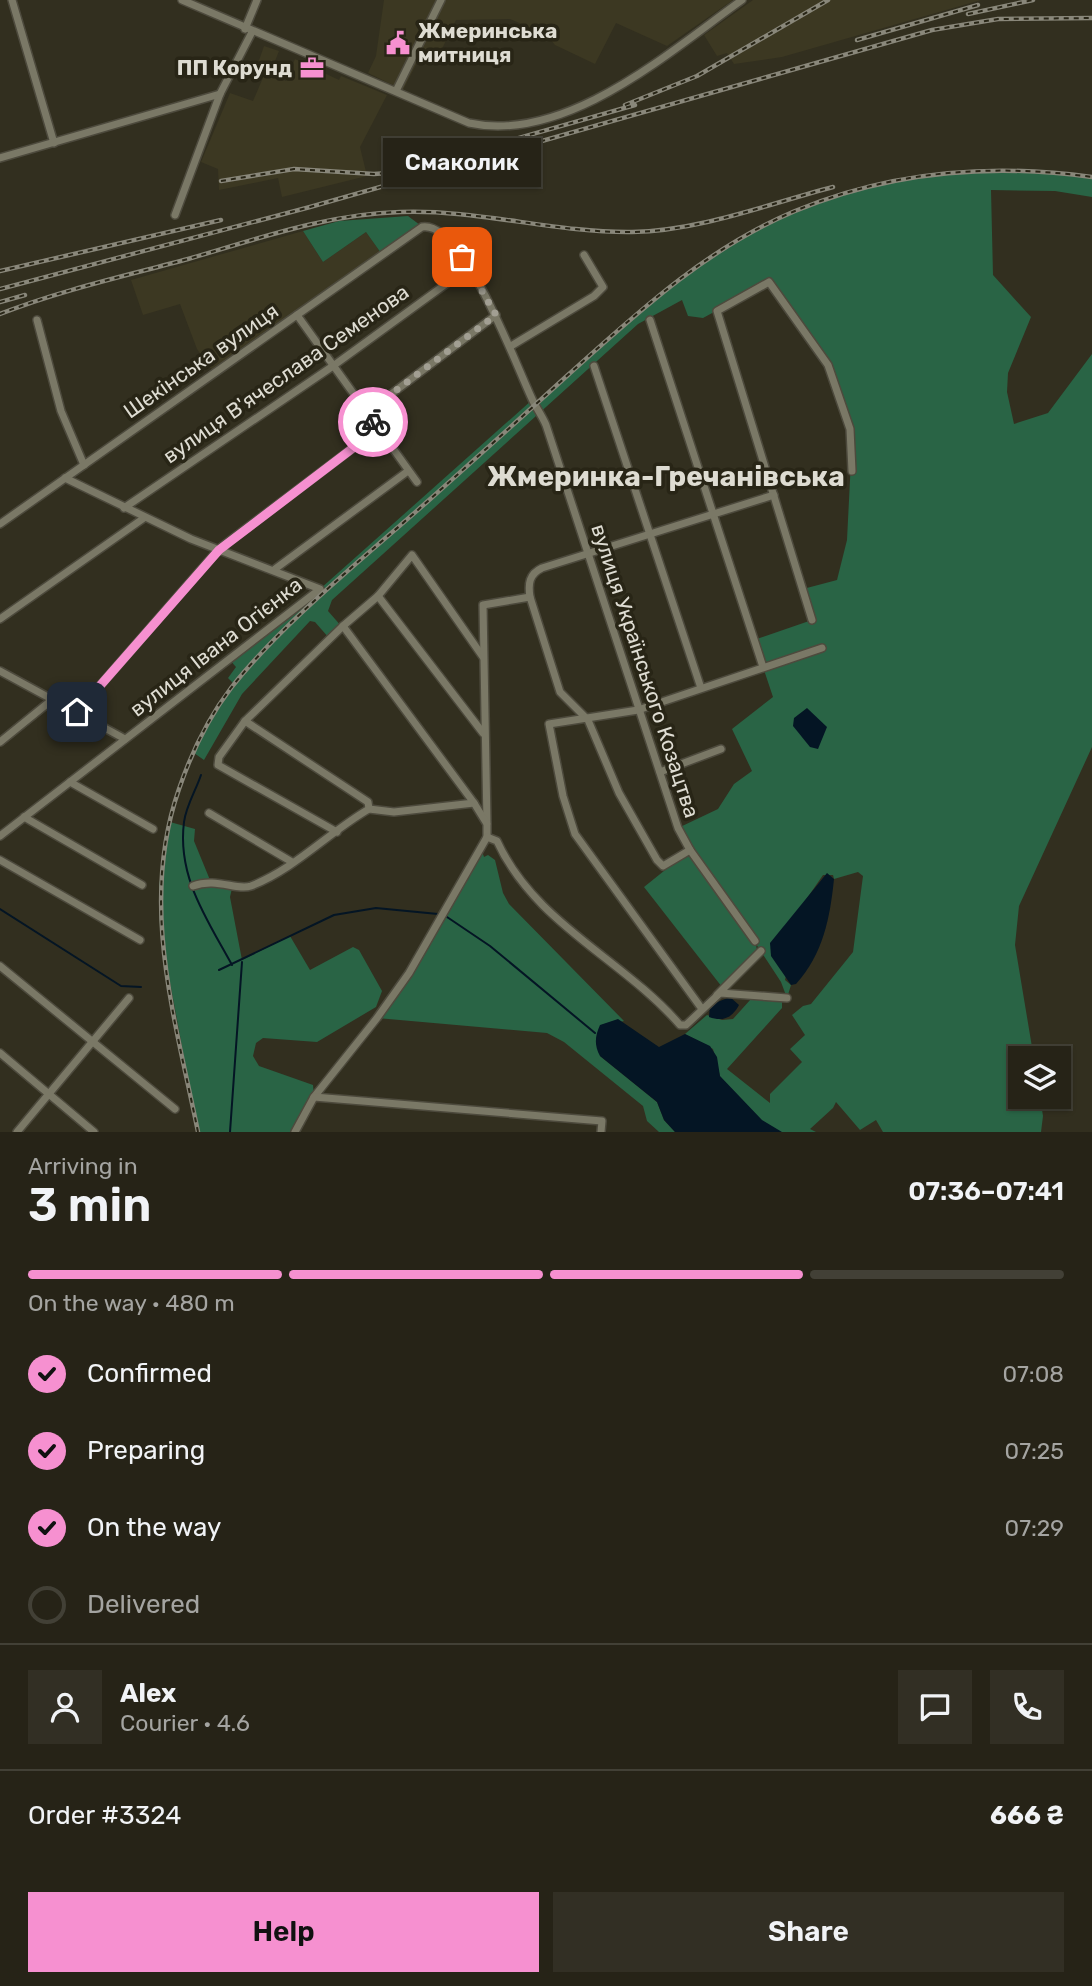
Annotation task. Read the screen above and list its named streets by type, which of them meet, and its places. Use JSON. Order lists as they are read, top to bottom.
{
  "streets": {
    "street": [
      "Шекінська вулиця",
      "вулиця В'ячеслава Семенова",
      "вулиця Івана Огієнка",
      "вулиця Українського Козацтва"
    ]
  },
  "crossings": [
    ["Шекінська вулиця", "вулиця Українського Козацтва"],
    ["вулиця В'ячеслава Семенова", "вулиця Українського Козацтва"]
  ],
  "districts": ["Жмеринка-Гречанівська"],
  "places": {
    "public building": ["Жмеринська митниця"],
    "office": ["ПП Корунд"],
    "other": ["Смаколик"]
  },
  "page": {
    "bubble": "Смаколик",
    "heading": ["3 min", "Arriving in", "07:36–07:41"],
    "panel": [
      "Alex",
      "Courier · 4.6",
      "Order #3324",
      "666 ₴"
    ],
    "bar": "On the way · 480 m",
    "list": [
      ["Confirmed", "07:08"],
      ["Preparing", "07:25"],
      ["On the way", "07:29"],
      "Delivered"
    ],
    "buttons": ["Help", "Share"]
  }
}
